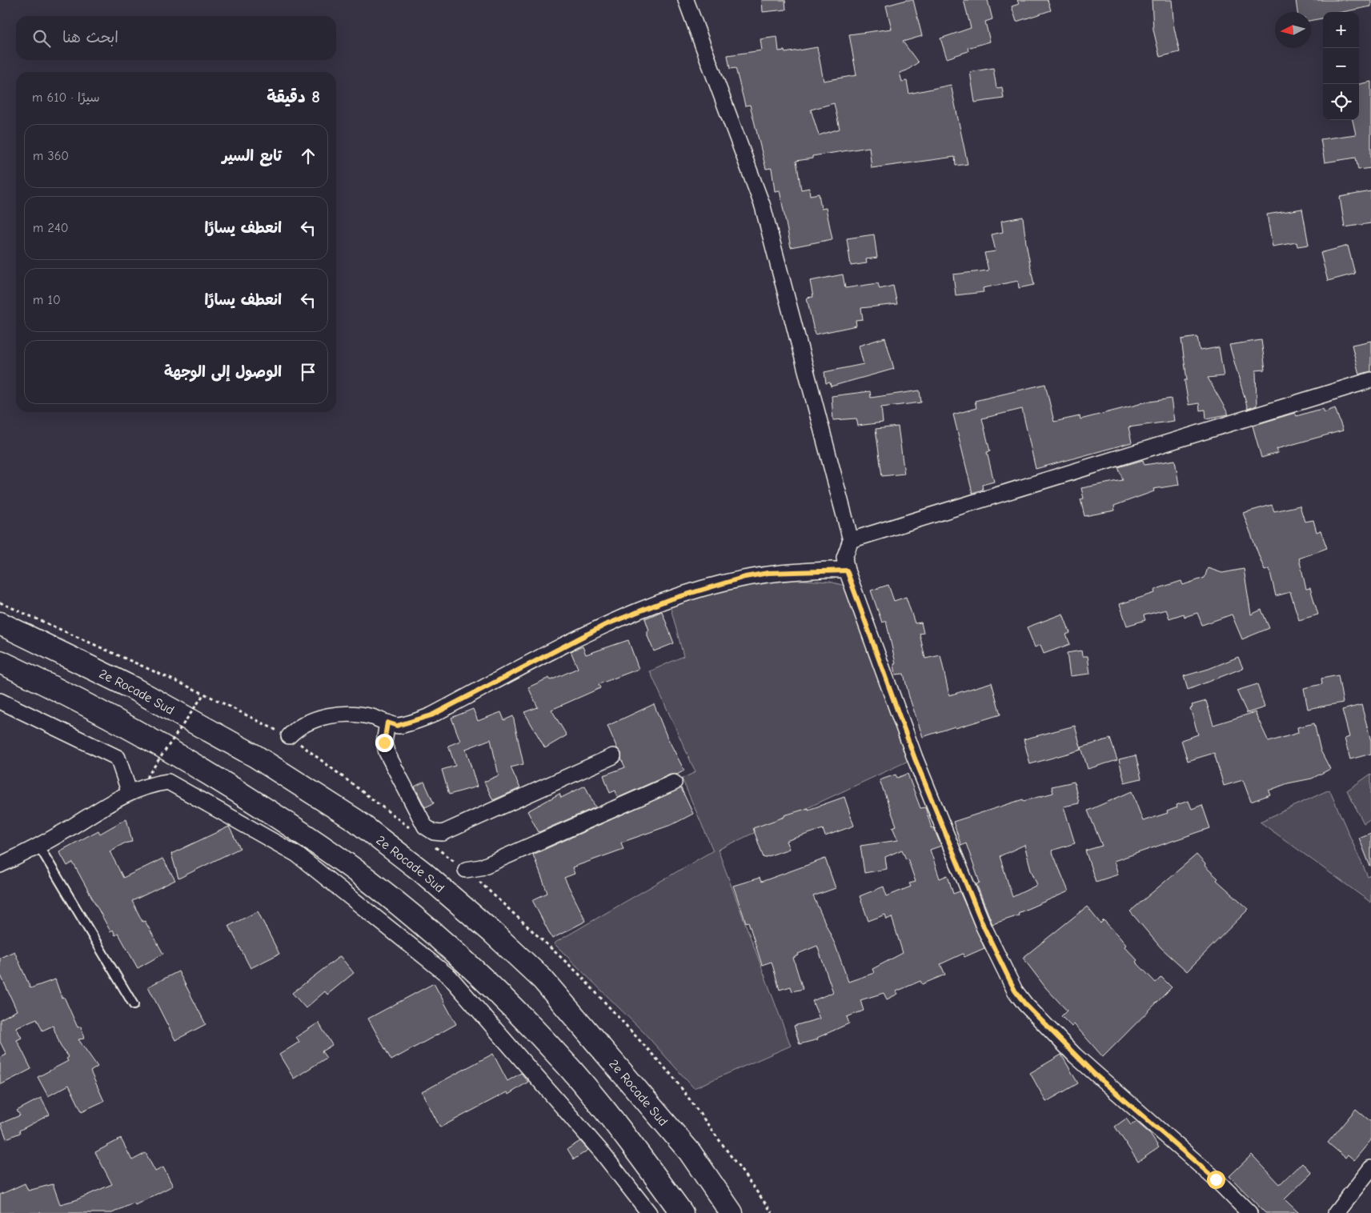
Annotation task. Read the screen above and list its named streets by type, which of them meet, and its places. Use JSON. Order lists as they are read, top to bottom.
{
  "streets": {
    "highway": ["2e Rocade Sud"]
  },
  "north": "left",
  "page": {
    "map_buttons": ["+", "−"],
    "search": "ابحث هنا",
    "heading": ["8 دقيقة", "سيرًا · 610 m"],
    "list": [
      ["تابع السير", "360 m"],
      ["انعطف يسارًا", "240 m"],
      ["انعطف يسارًا", "10 m"],
      "الوصول إلى الوجهة"
    ]
  }
}
